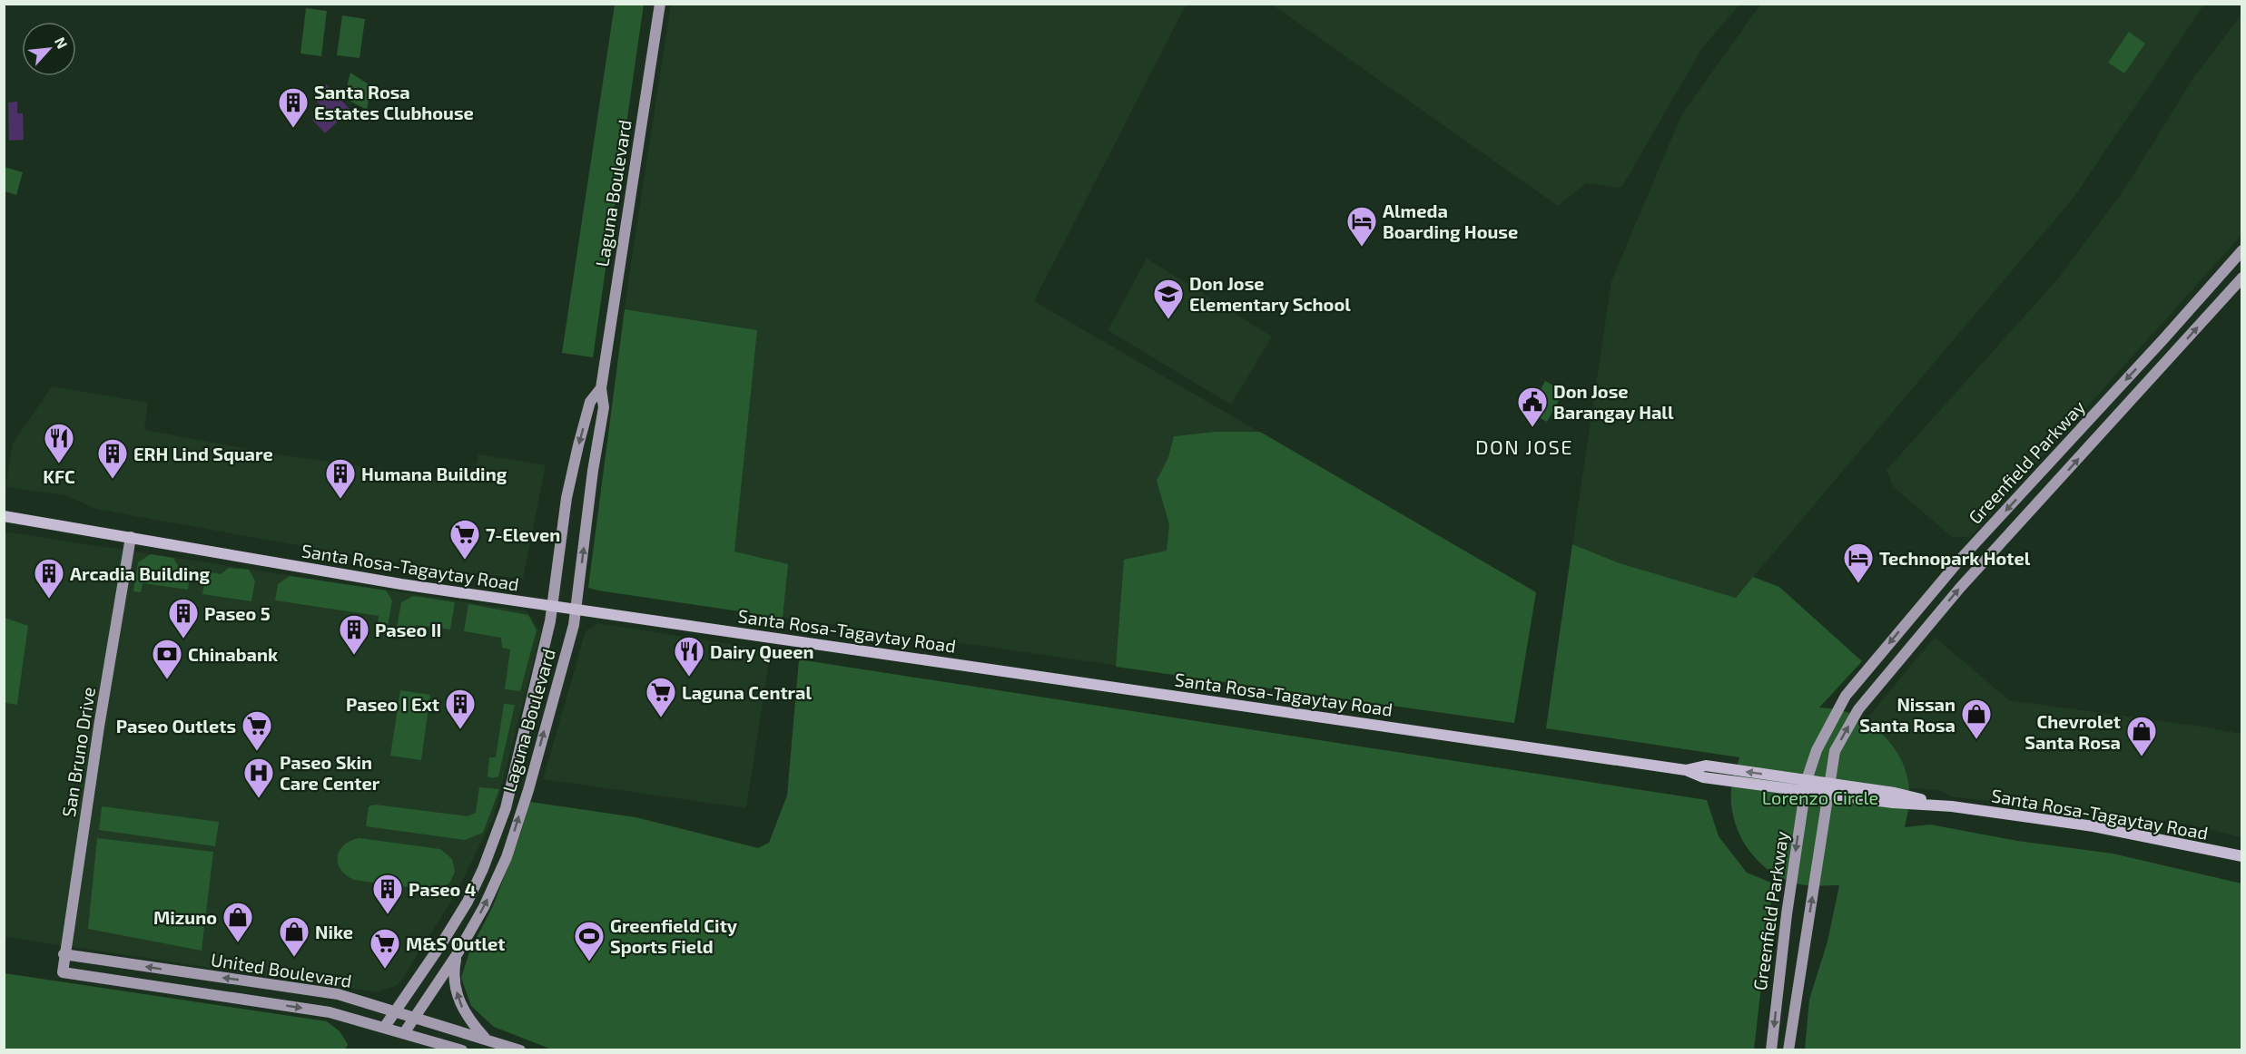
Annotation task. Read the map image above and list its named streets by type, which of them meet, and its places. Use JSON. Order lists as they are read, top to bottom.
{
  "streets": {
    "main road": [
      "Laguna Boulevard",
      "Greenfield Parkway",
      "Santa Rosa-Tagaytay Road",
      "San Bruno Drive",
      "United Boulevard"
    ]
  },
  "crossings": [
    ["Laguna Boulevard", "Santa Rosa-Tagaytay Road"],
    ["Laguna Boulevard", "United Boulevard"],
    ["Greenfield Parkway", "Santa Rosa-Tagaytay Road"],
    ["Santa Rosa-Tagaytay Road", "San Bruno Drive"],
    ["San Bruno Drive", "United Boulevard"]
  ],
  "districts": ["DON JOSE"],
  "parks": ["Lorenzo Circle"],
  "places": {
    "building": [
      "Santa Rosa Estates Clubhouse",
      "ERH Lind Square",
      "Humana Building",
      "Arcadia Building",
      "Paseo 5",
      "Paseo II",
      "Paseo I Ext",
      "Paseo 4"
    ],
    "hotel": ["Almeda Boarding House", "Technopark Hotel"],
    "school or university": ["Don Jose Elementary School"],
    "public building": ["Don Jose Barangay Hall"],
    "restaurant": ["KFC", "Dairy Queen"],
    "supermarket": [
      "7-Eleven",
      "Laguna Central",
      "Paseo Outlets",
      "M&S Outlet"
    ],
    "bank": ["Chinabank"],
    "shop": [
      "Nissan Santa Rosa",
      "Chevrolet Santa Rosa",
      "Mizuno",
      "Nike"
    ],
    "hospital": ["Paseo Skin Care Center"],
    "sports": ["Greenfield City Sports Field"]
  },
  "north": "top right"
}
